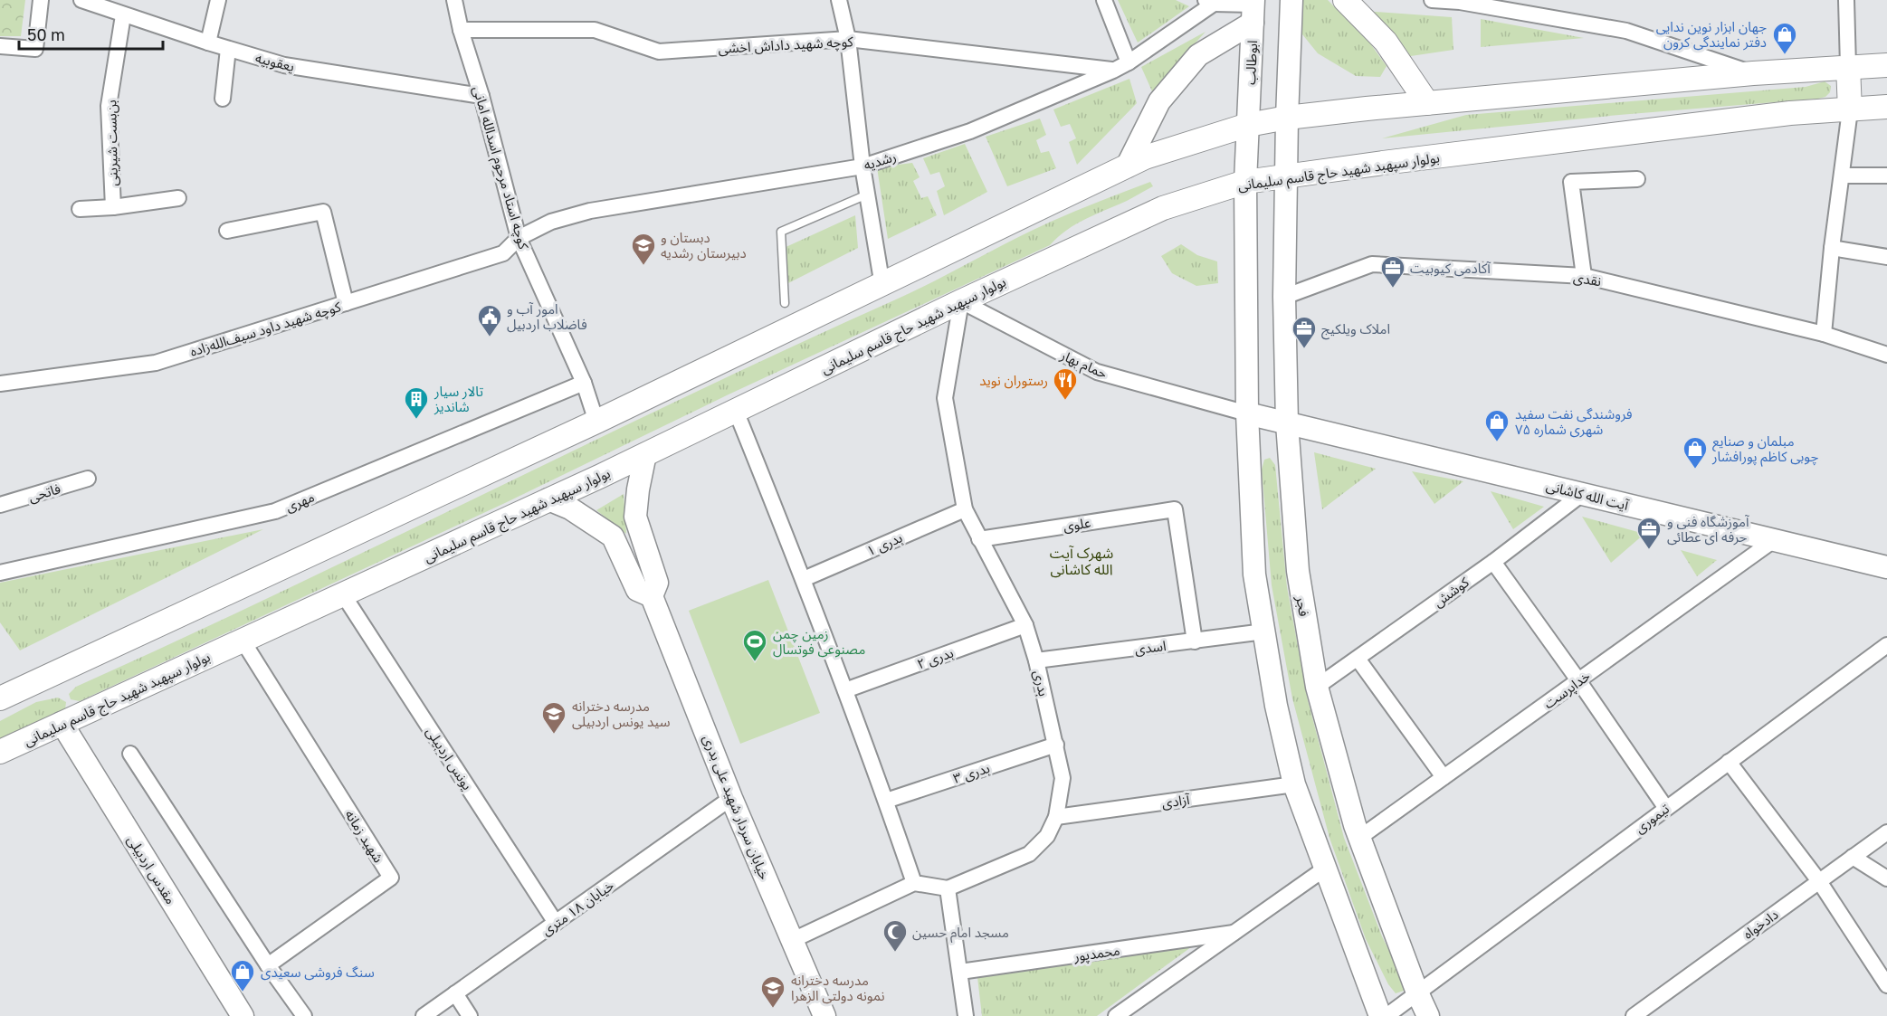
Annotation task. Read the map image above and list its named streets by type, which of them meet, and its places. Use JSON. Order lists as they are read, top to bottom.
{
  "streets": {
    "main road": [
      "ابوطالب",
      "بولوار سپهبد شهید حاج قاسم سلیمانی",
      "آیت الله کاشانی",
      "فجر",
      "خیابان سردار شهید علی بدری",
      "مقدس اردبیلی"
    ],
    "street": [
      "کوچه شهید داداش اخشی",
      "یعقوبیه",
      "بن‌بست شیرینی",
      "رشدیه",
      "کوچه استاد مرحوم اسدالله امانی",
      "نقدی",
      "کوچه شهید داود سیف‌الله‌زاده",
      "حمام بهار",
      "فاتحی",
      "مهری",
      "علوی",
      "بدری ۱",
      "کوشش",
      "اسدی",
      "بدری ۲",
      "بدری",
      "خداپرست",
      "یونس اردبیلی",
      "بدری ۳",
      "آزادی",
      "تیموری",
      "شهید زمانه",
      "خیابان ۱۸ متری",
      "دادخواه",
      "محمدپور"
    ]
  },
  "crossings": [
    ["کوچه شهید داداش اخشی", "رشدیه"],
    ["کوچه شهید داداش اخشی", "کوچه استاد مرحوم اسدالله امانی"],
    ["یعقوبیه", "بن‌بست شیرینی"],
    ["یعقوبیه", "کوچه استاد مرحوم اسدالله امانی"],
    ["ابوطالب", "بولوار سپهبد شهید حاج قاسم سلیمانی"],
    ["رشدیه", "کوچه استاد مرحوم اسدالله امانی"],
    ["رشدیه", "کوچه شهید داود سیف‌الله‌زاده"],
    ["کوچه استاد مرحوم اسدالله امانی", "کوچه شهید داود سیف‌الله‌زاده"],
    ["کوچه استاد مرحوم اسدالله امانی", "مهری"],
    ["بولوار سپهبد شهید حاج قاسم سلیمانی", "حمام بهار"],
    ["بولوار سپهبد شهید حاج قاسم سلیمانی", "فجر"],
    ["بولوار سپهبد شهید حاج قاسم سلیمانی", "بدری"],
    ["بولوار سپهبد شهید حاج قاسم سلیمانی", "یونس اردبیلی"],
    ["بولوار سپهبد شهید حاج قاسم سلیمانی", "خیابان سردار شهید علی بدری"],
    ["بولوار سپهبد شهید حاج قاسم سلیمانی", "شهید زمانه"],
    ["بولوار سپهبد شهید حاج قاسم سلیمانی", "مقدس اردبیلی"],
    ["نقدی", "فجر"],
    ["حمام بهار", "آیت الله کاشانی"],
    ["حمام بهار", "بدری"],
    ["آیت الله کاشانی", "کوشش"],
    ["آیت الله کاشانی", "فجر"],
    ["آیت الله کاشانی", "خداپرست"],
    ["علوی", "اسدی"],
    ["علوی", "بدری"],
    ["بدری ۱", "بدری"],
    ["کوشش", "فجر"],
    ["فجر", "خداپرست"],
    ["فجر", "تیموری"],
    ["اسدی", "بدری"],
    ["بدری ۲", "بدری"],
    ["بدری", "بدری ۳"],
    ["بدری", "آزادی"],
    ["یونس اردبیلی", "خیابان ۱۸ متری"],
    ["خیابان سردار شهید علی بدری", "خیابان ۱۸ متری"]
  ],
  "districts": ["شهرک آیت الله کاشانی"],
  "places": {
    "shop": [
      "جهان ابزار نوین ندایی دفتر نمایندگی کرون",
      "فروشندگی نفت سفید شهری شماره ۷۵",
      "مبلمان و صنایع چوبی کاظم پورافشار",
      "سنگ فروشی سعیدی"
    ],
    "school or university": ["دبستان و دبیرستان رشدیه", "مدرسه دخترانه سید یونس اردبیلی", "مدرسه دخترانه نمونه دولتی الزهرا"],
    "office": ["آکادمی کیوبیت", "املاک ویلکیج", "آموزشگاه فنی و حرفه ای عطائی"],
    "public building": ["امور آب و فاضلاب اردبیل"],
    "restaurant": ["رستوران نوید"],
    "building": ["تالار سیار شاندیز"],
    "sports": ["زمین چمن مصنوعی فوتسال"],
    "mosque": ["مسجد امام حسین"]
  },
  "scale_bar": "50 m"
}
